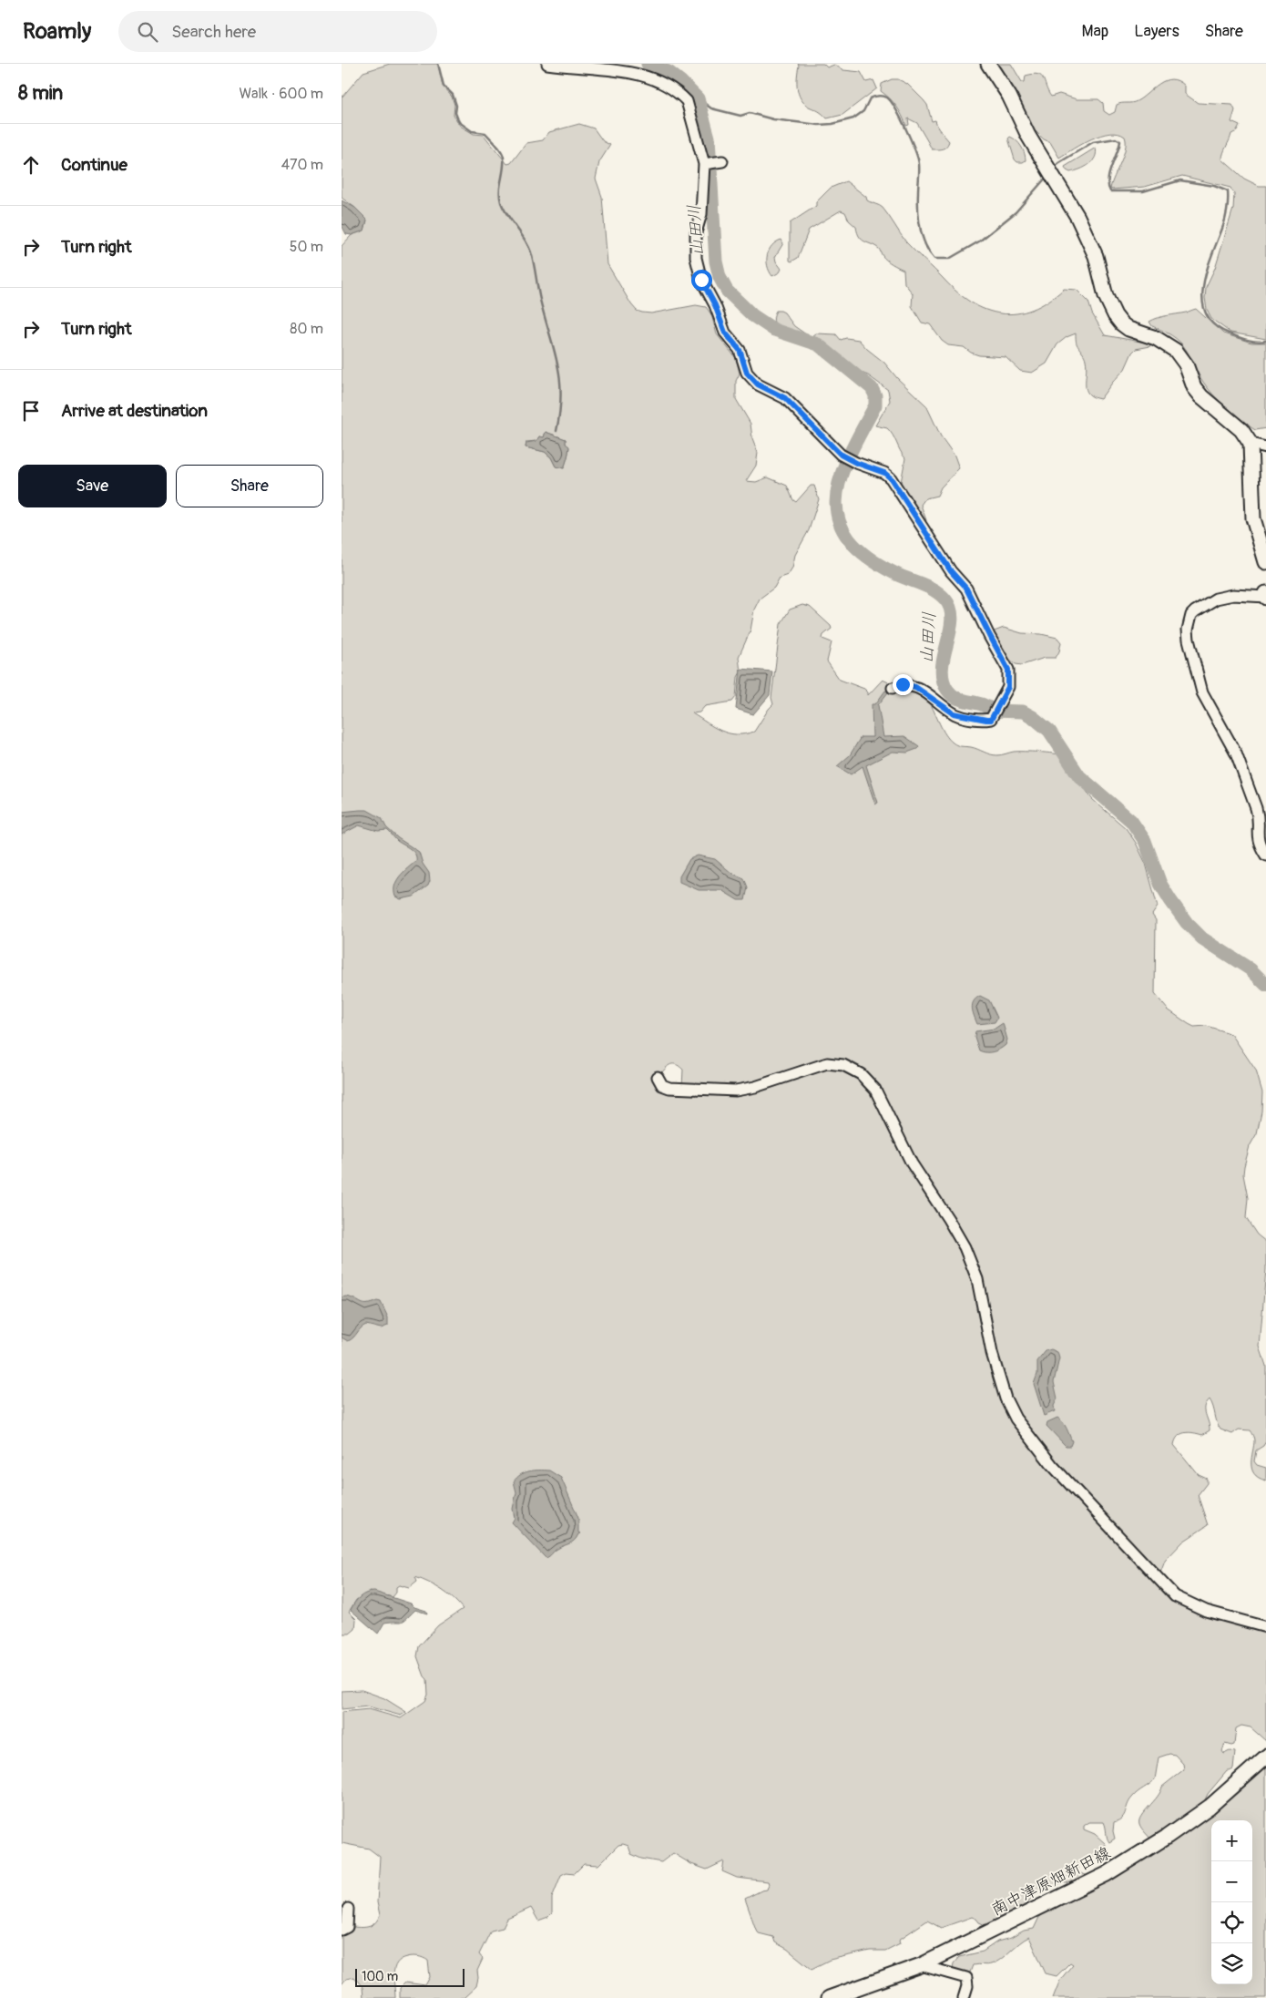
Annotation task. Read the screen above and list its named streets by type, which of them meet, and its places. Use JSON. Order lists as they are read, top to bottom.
{
  "streets": {
    "main road": ["南中津原畑新田線"]
  },
  "water": ["山田川"],
  "scale_bar": "100 m",
  "page": {
    "header": "Roamly",
    "search": "Search here",
    "nav": ["Map", "Layers", "Share"],
    "heading": ["8 min", "Walk · 600 m"],
    "list": [
      ["Continue", "470 m"],
      ["Turn right", "50 m"],
      ["Turn right", "80 m"],
      "Arrive at destination"
    ],
    "buttons": ["Save", "Share"],
    "map_buttons": ["+", "−"],
    "scale": "100 m"
  }
}
